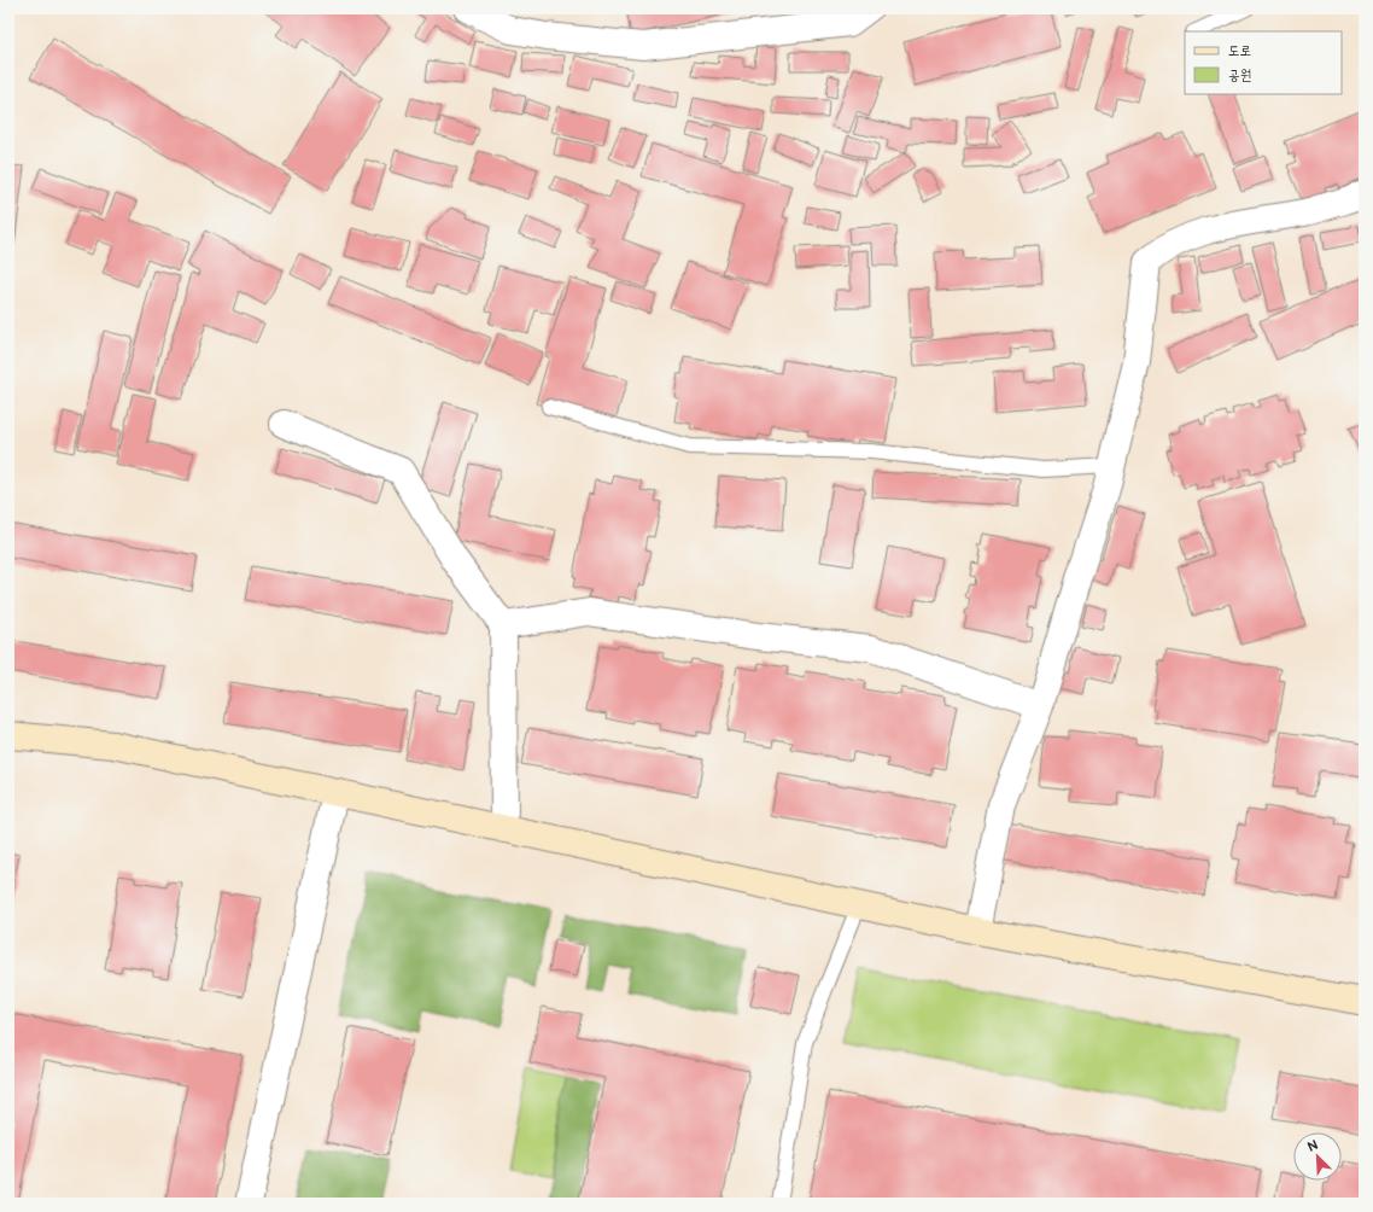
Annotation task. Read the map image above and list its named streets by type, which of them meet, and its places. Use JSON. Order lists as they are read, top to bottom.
{
  "legend": ["도로", "공원"],
  "north": "top left"
}
